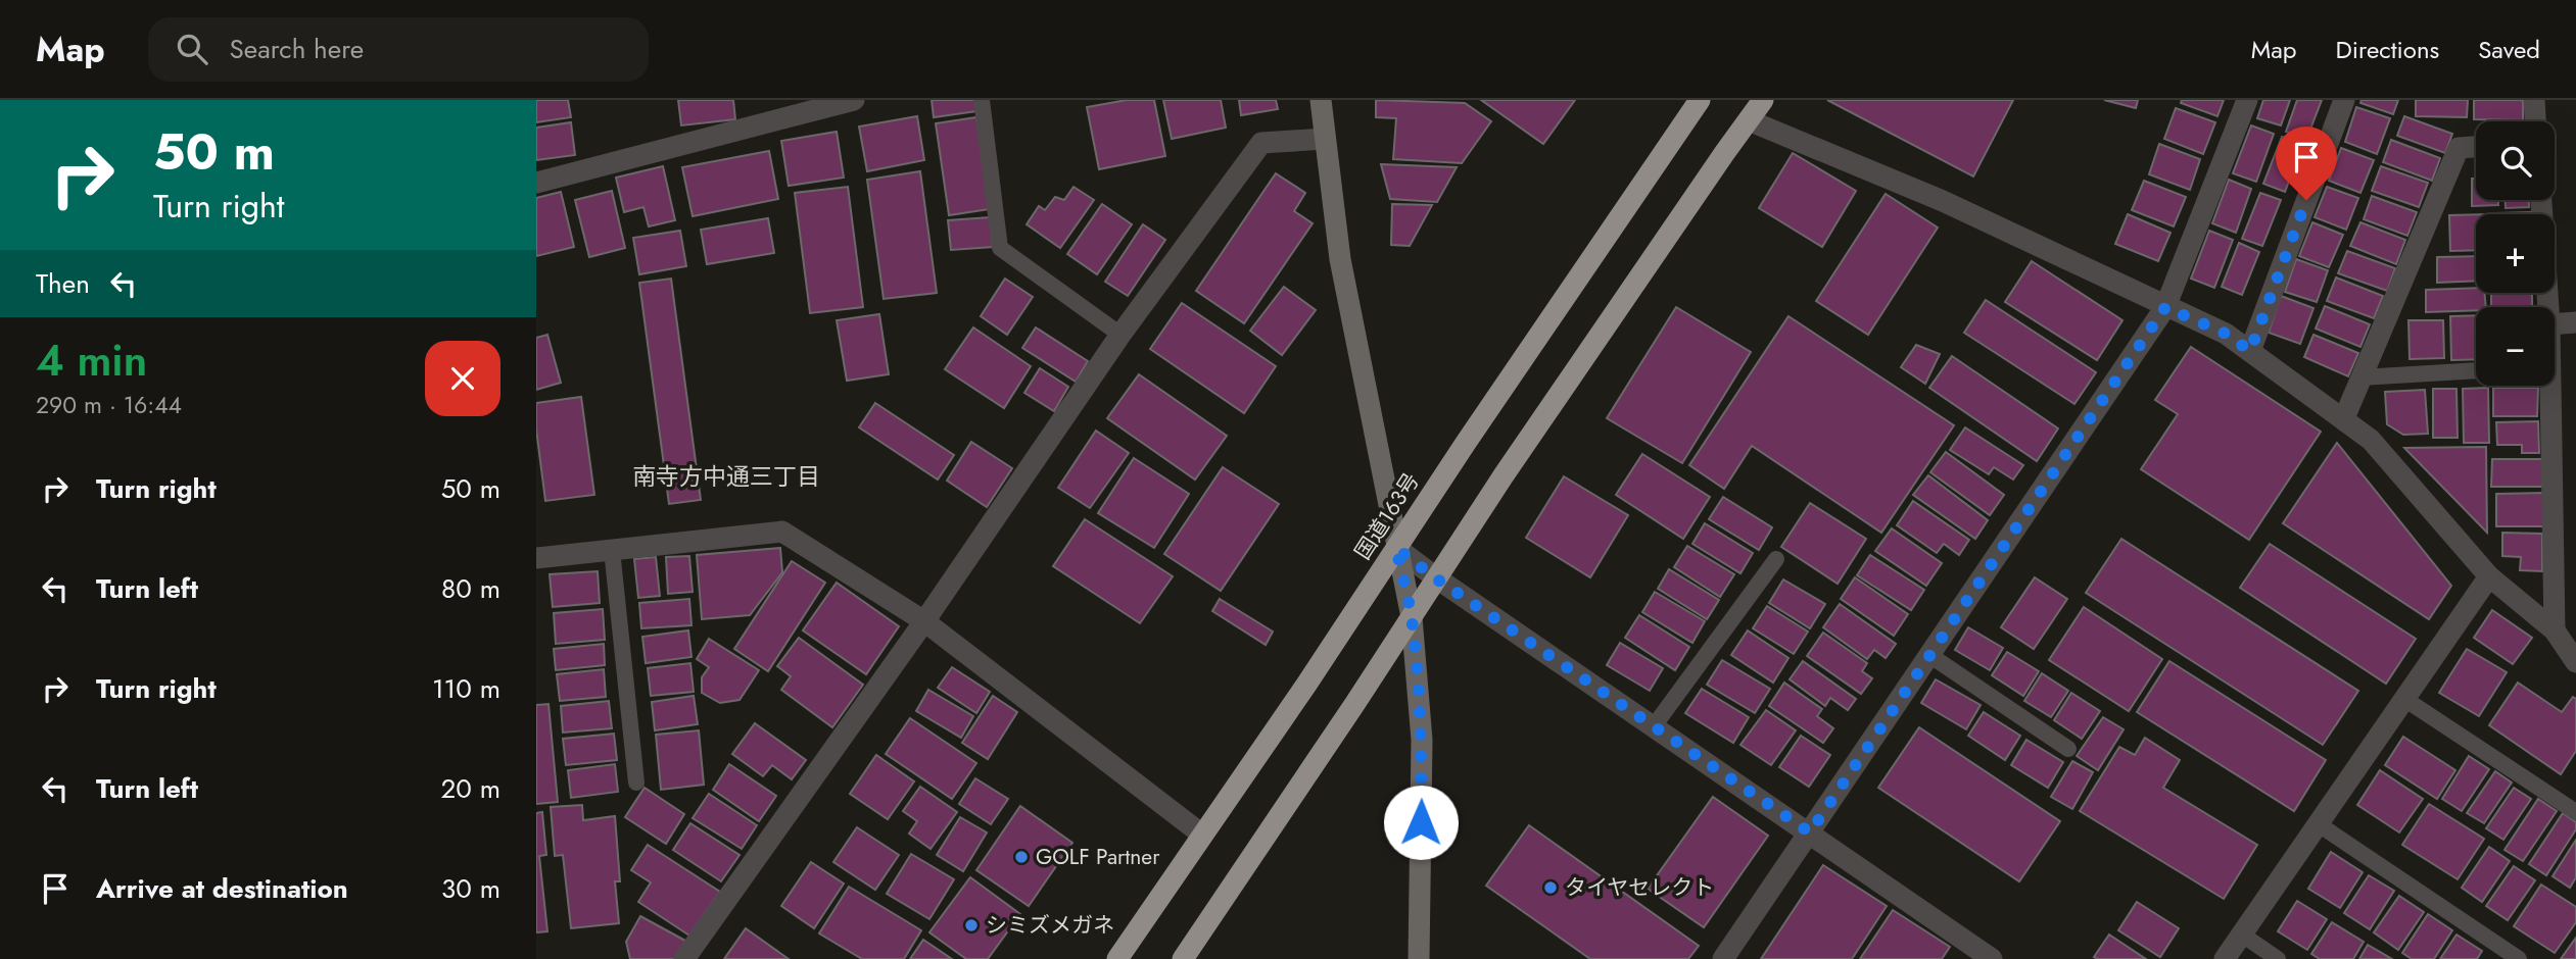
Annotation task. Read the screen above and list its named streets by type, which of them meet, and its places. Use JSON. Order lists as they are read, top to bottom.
{
  "streets": {
    "highway": ["国道163号"]
  },
  "districts": ["南寺方中通三丁目"],
  "places": ["GOLF Partner", "タイヤセレクト", "シミズメガネ"],
  "page": {
    "header": "Map",
    "search": "Search here",
    "nav": ["Map", "Directions", "Saved"],
    "turn": ["50 m", "Turn right"],
    "map_buttons": ["+", "−"],
    "then": "Then",
    "heading": ["4 min", "290 m · 16:44"],
    "list": [
      {
        "name": "Turn right",
        "value": "50 m"
      },
      {
        "name": "Turn left",
        "value": "80 m"
      },
      {
        "name": "Turn right",
        "value": "110 m"
      },
      {
        "name": "Turn left",
        "value": "20 m"
      },
      {
        "name": "Arrive at destination",
        "value": "30 m"
      }
    ]
  }
}
